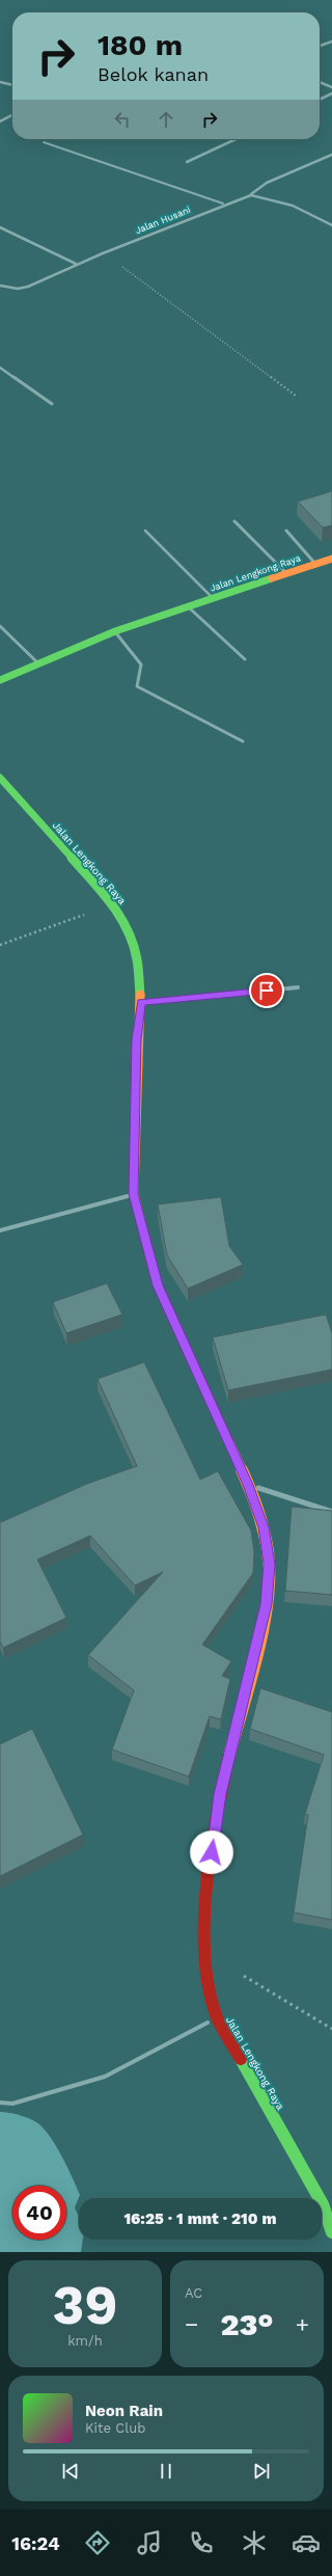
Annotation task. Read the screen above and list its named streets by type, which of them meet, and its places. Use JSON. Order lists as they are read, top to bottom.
{
  "streets": {
    "street": ["Jalan Husani", "Jalan Lengkong Raya"]
  },
  "page": {
    "turn": ["180 m", "Belok kanan"],
    "limit": "40",
    "trip": "16:25 · 1 mnt · 210 m",
    "tile": [
      ["39", "km/h"],
      "AC"
    ],
    "heat": ["−", "23°", "+"],
    "song": ["Neon Rain", "Kite Club"],
    "tabs": "16:24"
  }
}
